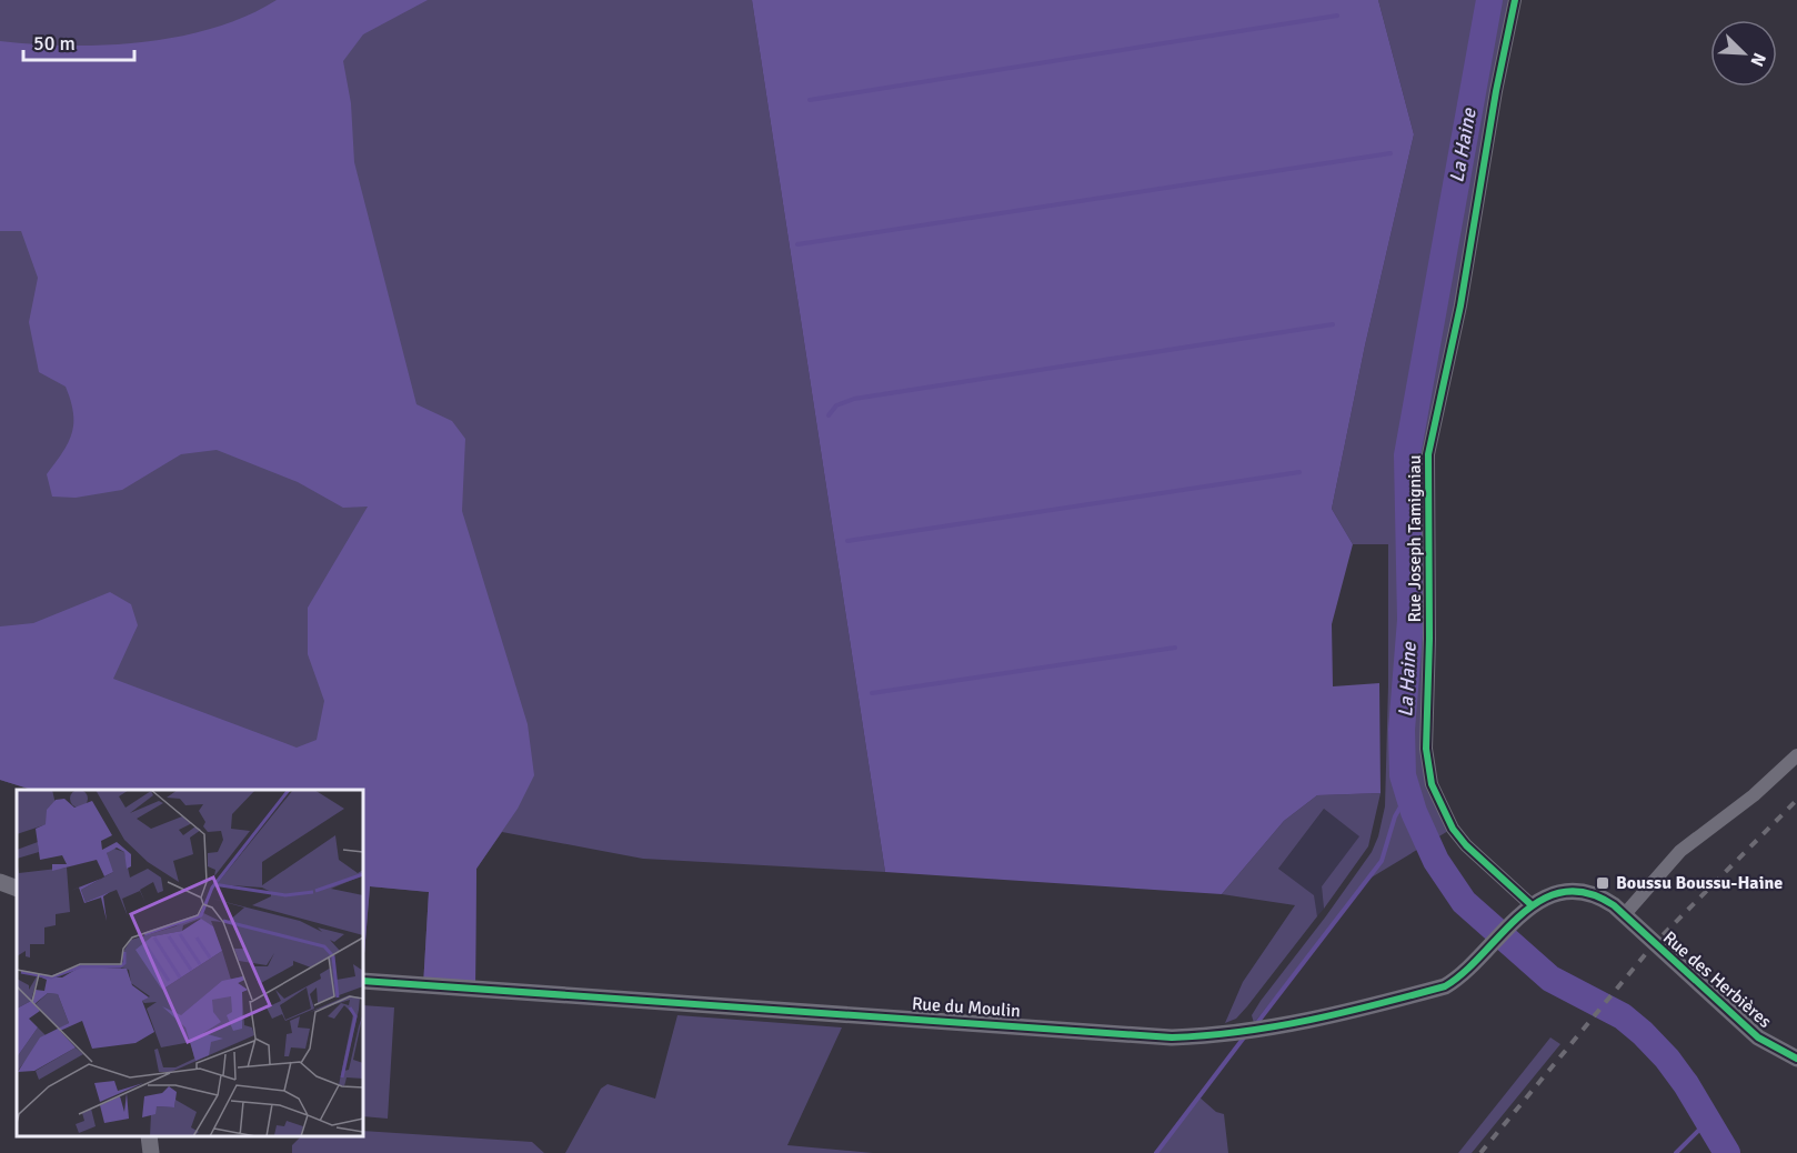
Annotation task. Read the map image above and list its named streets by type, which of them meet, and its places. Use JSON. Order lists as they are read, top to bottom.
{
  "streets": {
    "street": ["Rue Joseph Tamigniau", "Rue des Herbières", "Rue du Moulin"]
  },
  "crossings": [
    ["Rue Joseph Tamigniau", "Rue du Moulin"]
  ],
  "water": ["La Haine"],
  "places": {
    "transit": ["Boussu Boussu-Haine"]
  },
  "scale_bar": "50 m",
  "north": "bottom right"
}
